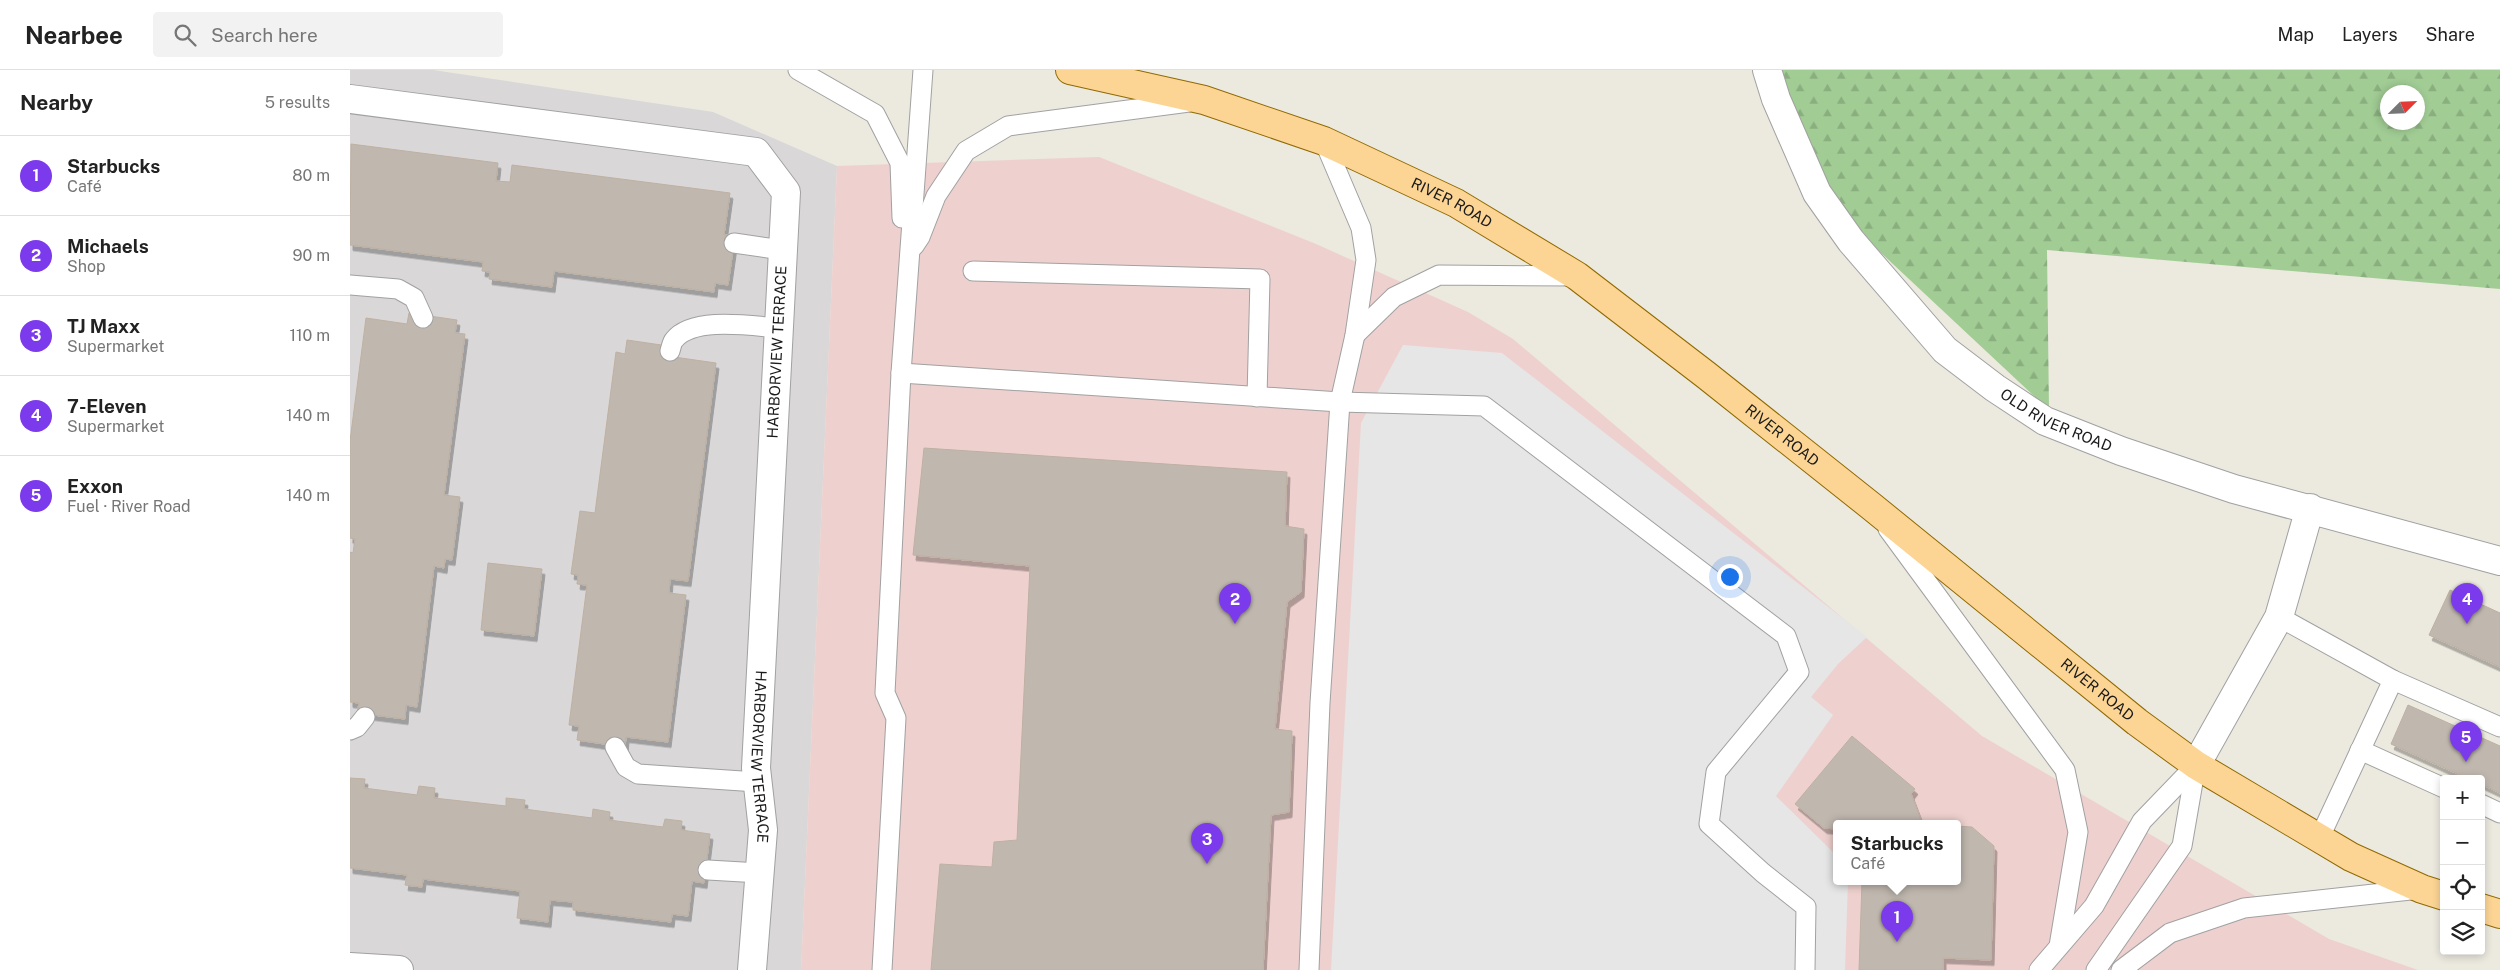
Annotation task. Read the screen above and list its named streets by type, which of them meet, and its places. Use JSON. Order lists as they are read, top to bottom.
{
  "streets": {
    "main road": ["RIVER ROAD"],
    "street": ["HARBORVIEW TERRACE", "OLD RIVER ROAD"]
  },
  "north": "top right",
  "page": {
    "header": "Nearbee",
    "search": "Search here",
    "nav": ["Map", "Layers", "Share"],
    "heading": ["Nearby", "5 results"],
    "list": [
      {
        "mark": "1",
        "name": "Starbucks",
        "note": "Café",
        "value": "80 m"
      },
      {
        "mark": "2",
        "name": "Michaels",
        "note": "Shop",
        "value": "90 m"
      },
      {
        "mark": "3",
        "name": "TJ Maxx",
        "note": "Supermarket",
        "value": "110 m"
      },
      {
        "mark": "4",
        "name": "7-Eleven",
        "note": "Supermarket",
        "value": "140 m"
      },
      {
        "mark": "5",
        "name": "Exxon",
        "note": "Fuel · River Road",
        "value": "140 m"
      }
    ],
    "pins": [
      "2",
      "4",
      "5",
      "3",
      "1"
    ],
    "map_buttons": ["+", "−"],
    "popup": ["Starbucks", "Café"]
  }
}
